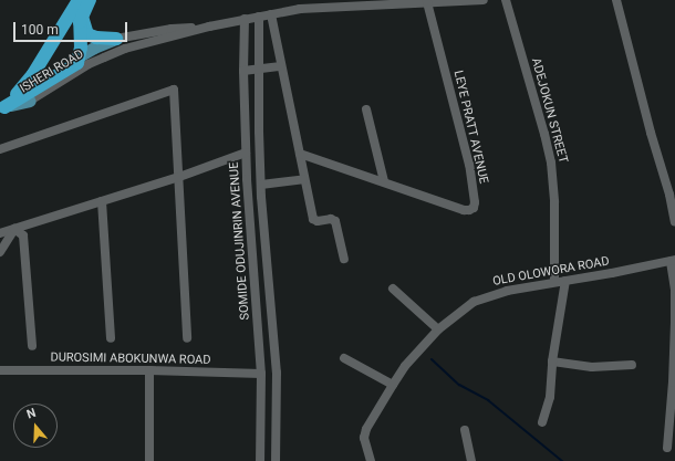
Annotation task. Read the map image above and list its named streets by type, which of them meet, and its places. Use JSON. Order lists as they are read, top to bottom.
{
  "streets": {
    "main road": ["ISHERI ROAD"],
    "street": [
      "ADEJOKUN STREET",
      "LEYE PRATT AVENUE",
      "SOMIDE ODUJINRIN AVENUE",
      "OLD OLOWORA ROAD",
      "DUROSIMI ABOKUNWA ROAD"
    ]
  },
  "crossings": [
    ["ISHERI ROAD", "LEYE PRATT AVENUE"],
    ["ISHERI ROAD", "SOMIDE ODUJINRIN AVENUE"],
    ["ADEJOKUN STREET", "OLD OLOWORA ROAD"],
    ["SOMIDE ODUJINRIN AVENUE", "DUROSIMI ABOKUNWA ROAD"]
  ],
  "scale_bar": "100 m",
  "north": "top"
}
